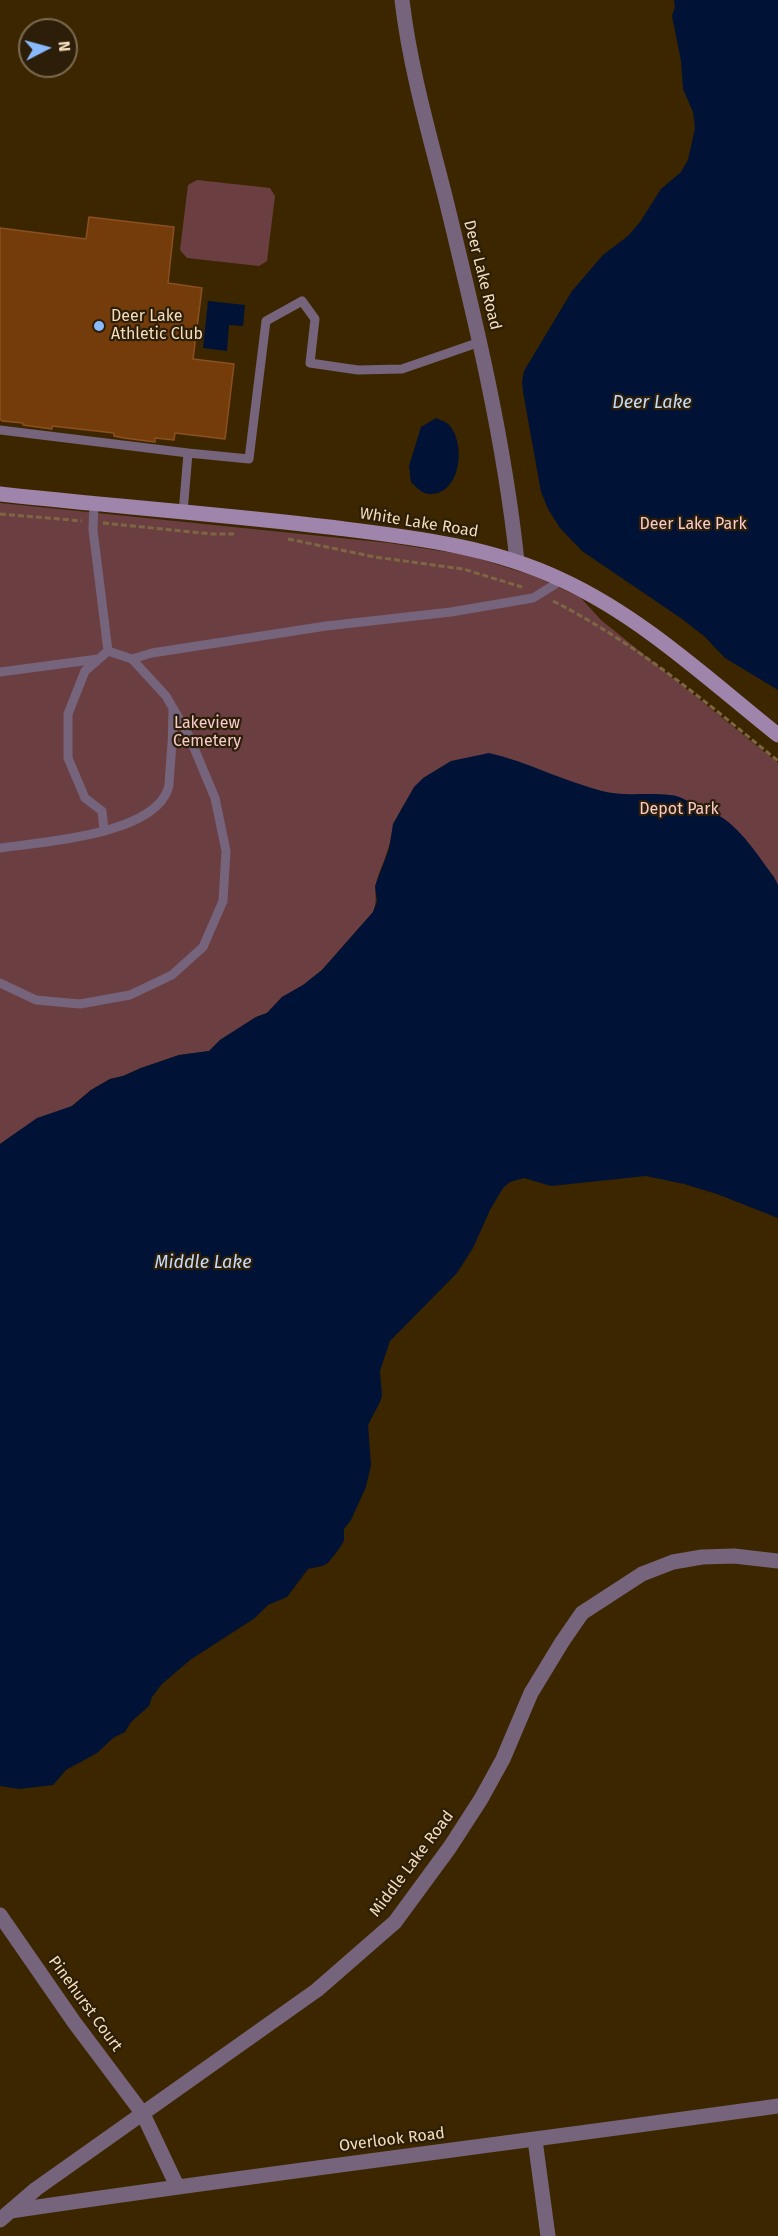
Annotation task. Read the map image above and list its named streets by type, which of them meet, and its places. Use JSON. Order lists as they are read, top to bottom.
{
  "streets": {
    "street": [
      "Deer Lake Road",
      "White Lake Road",
      "Middle Lake Road",
      "Pinehurst Court",
      "Overlook Road"
    ]
  },
  "crossings": [
    ["Deer Lake Road", "White Lake Road"],
    ["Middle Lake Road", "Pinehurst Court"],
    ["Middle Lake Road", "Overlook Road"],
    ["Pinehurst Court", "Overlook Road"]
  ],
  "water": ["Deer Lake", "Middle Lake"],
  "parks": ["Deer Lake Park", "Lakeview Cemetery", "Depot Park"],
  "places": ["Deer Lake Athletic Club"],
  "north": "right"
}
